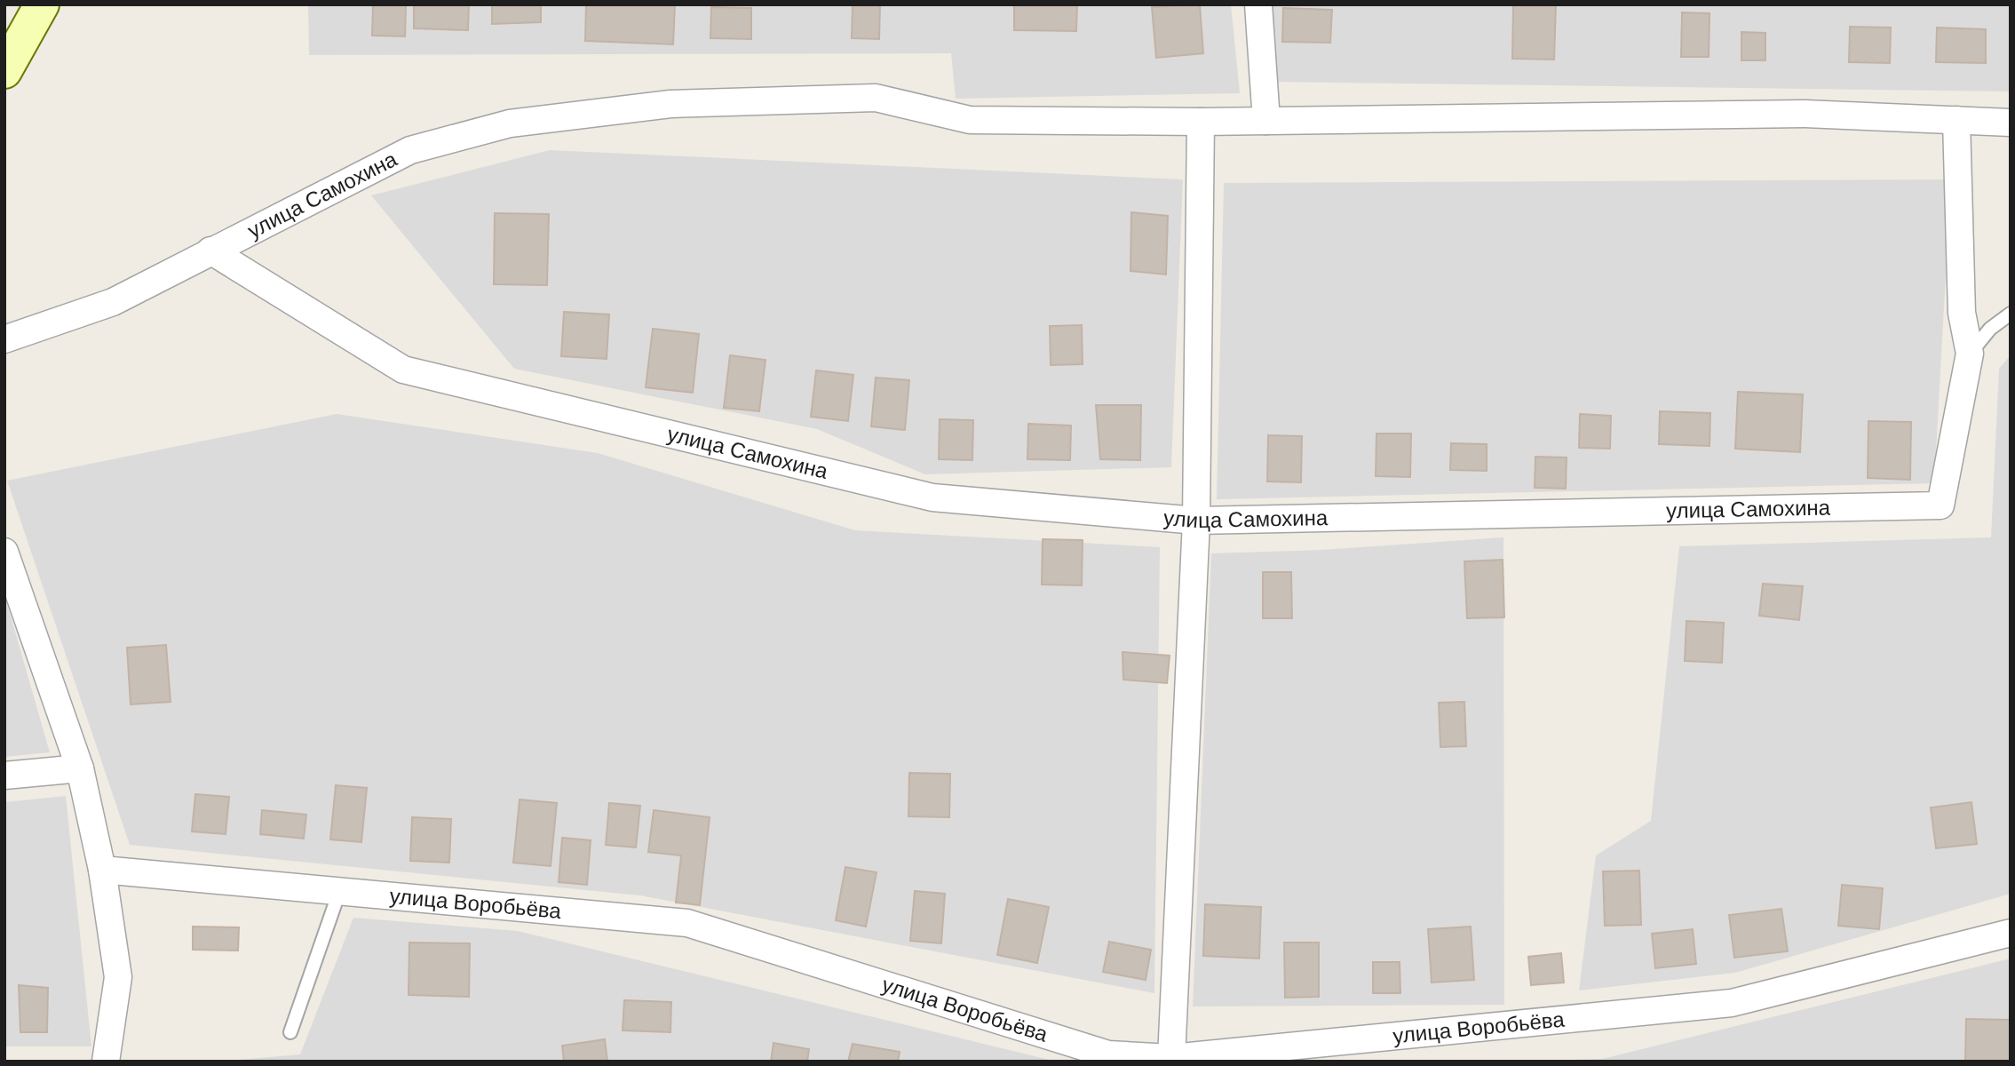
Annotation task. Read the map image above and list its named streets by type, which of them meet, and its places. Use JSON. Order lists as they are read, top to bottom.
{
  "streets": {
    "street": ["улица Самохина", "улица Воробьёва"]
  }
}
